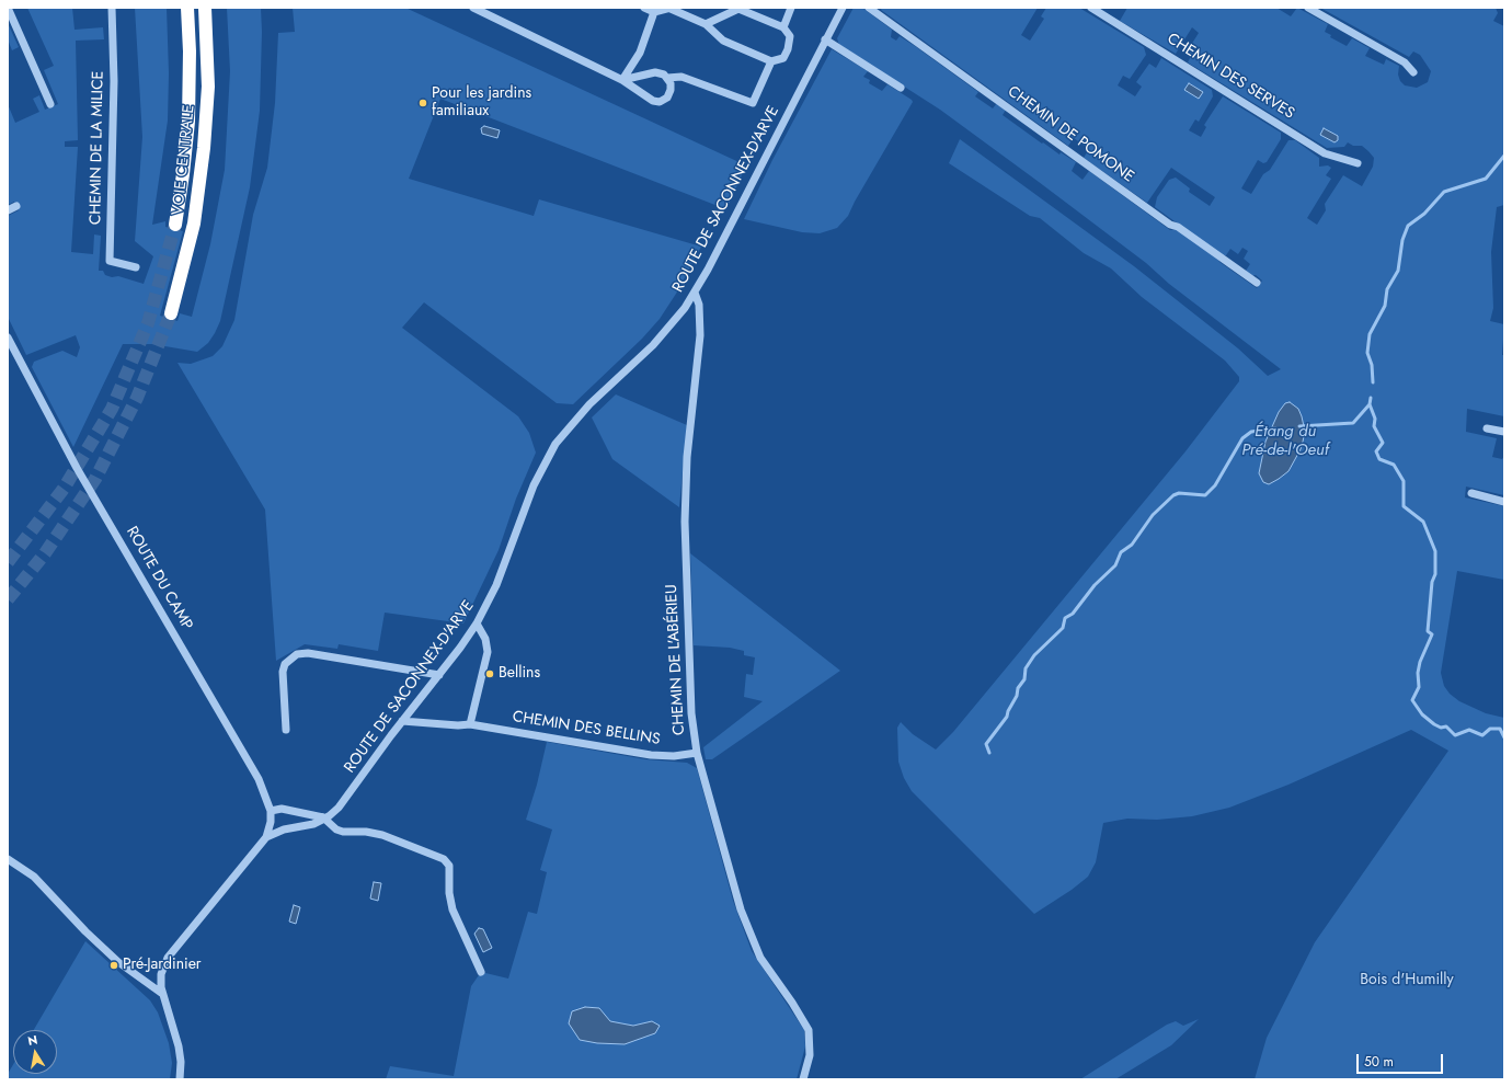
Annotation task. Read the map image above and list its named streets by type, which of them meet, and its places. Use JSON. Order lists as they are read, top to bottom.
{
  "streets": {
    "highway": ["VOIE CENTRALE"],
    "street": [
      "CHEMIN DES SERVES",
      "CHEMIN DE POMONE",
      "CHEMIN DE LA MILICE",
      "ROUTE DE SACONNEX-D'ARVE",
      "ROUTE DU CAMP",
      "CHEMIN DE L'ABÉRIEU",
      "CHEMIN DES BELLINS"
    ]
  },
  "crossings": [
    ["ROUTE DE SACONNEX-D'ARVE", "CHEMIN DE L'ABÉRIEU"],
    ["ROUTE DE SACONNEX-D'ARVE", "CHEMIN DES BELLINS"],
    ["CHEMIN DE L'ABÉRIEU", "CHEMIN DES BELLINS"]
  ],
  "water": ["Étang du Pré-de-l'Oeuf"],
  "parks": ["Bois d'Humilly"],
  "places": ["Pour les jardins familiaux", "Bellins", "Pré-Jardinier"],
  "scale_bar": "50 m",
  "north": "top"
}
